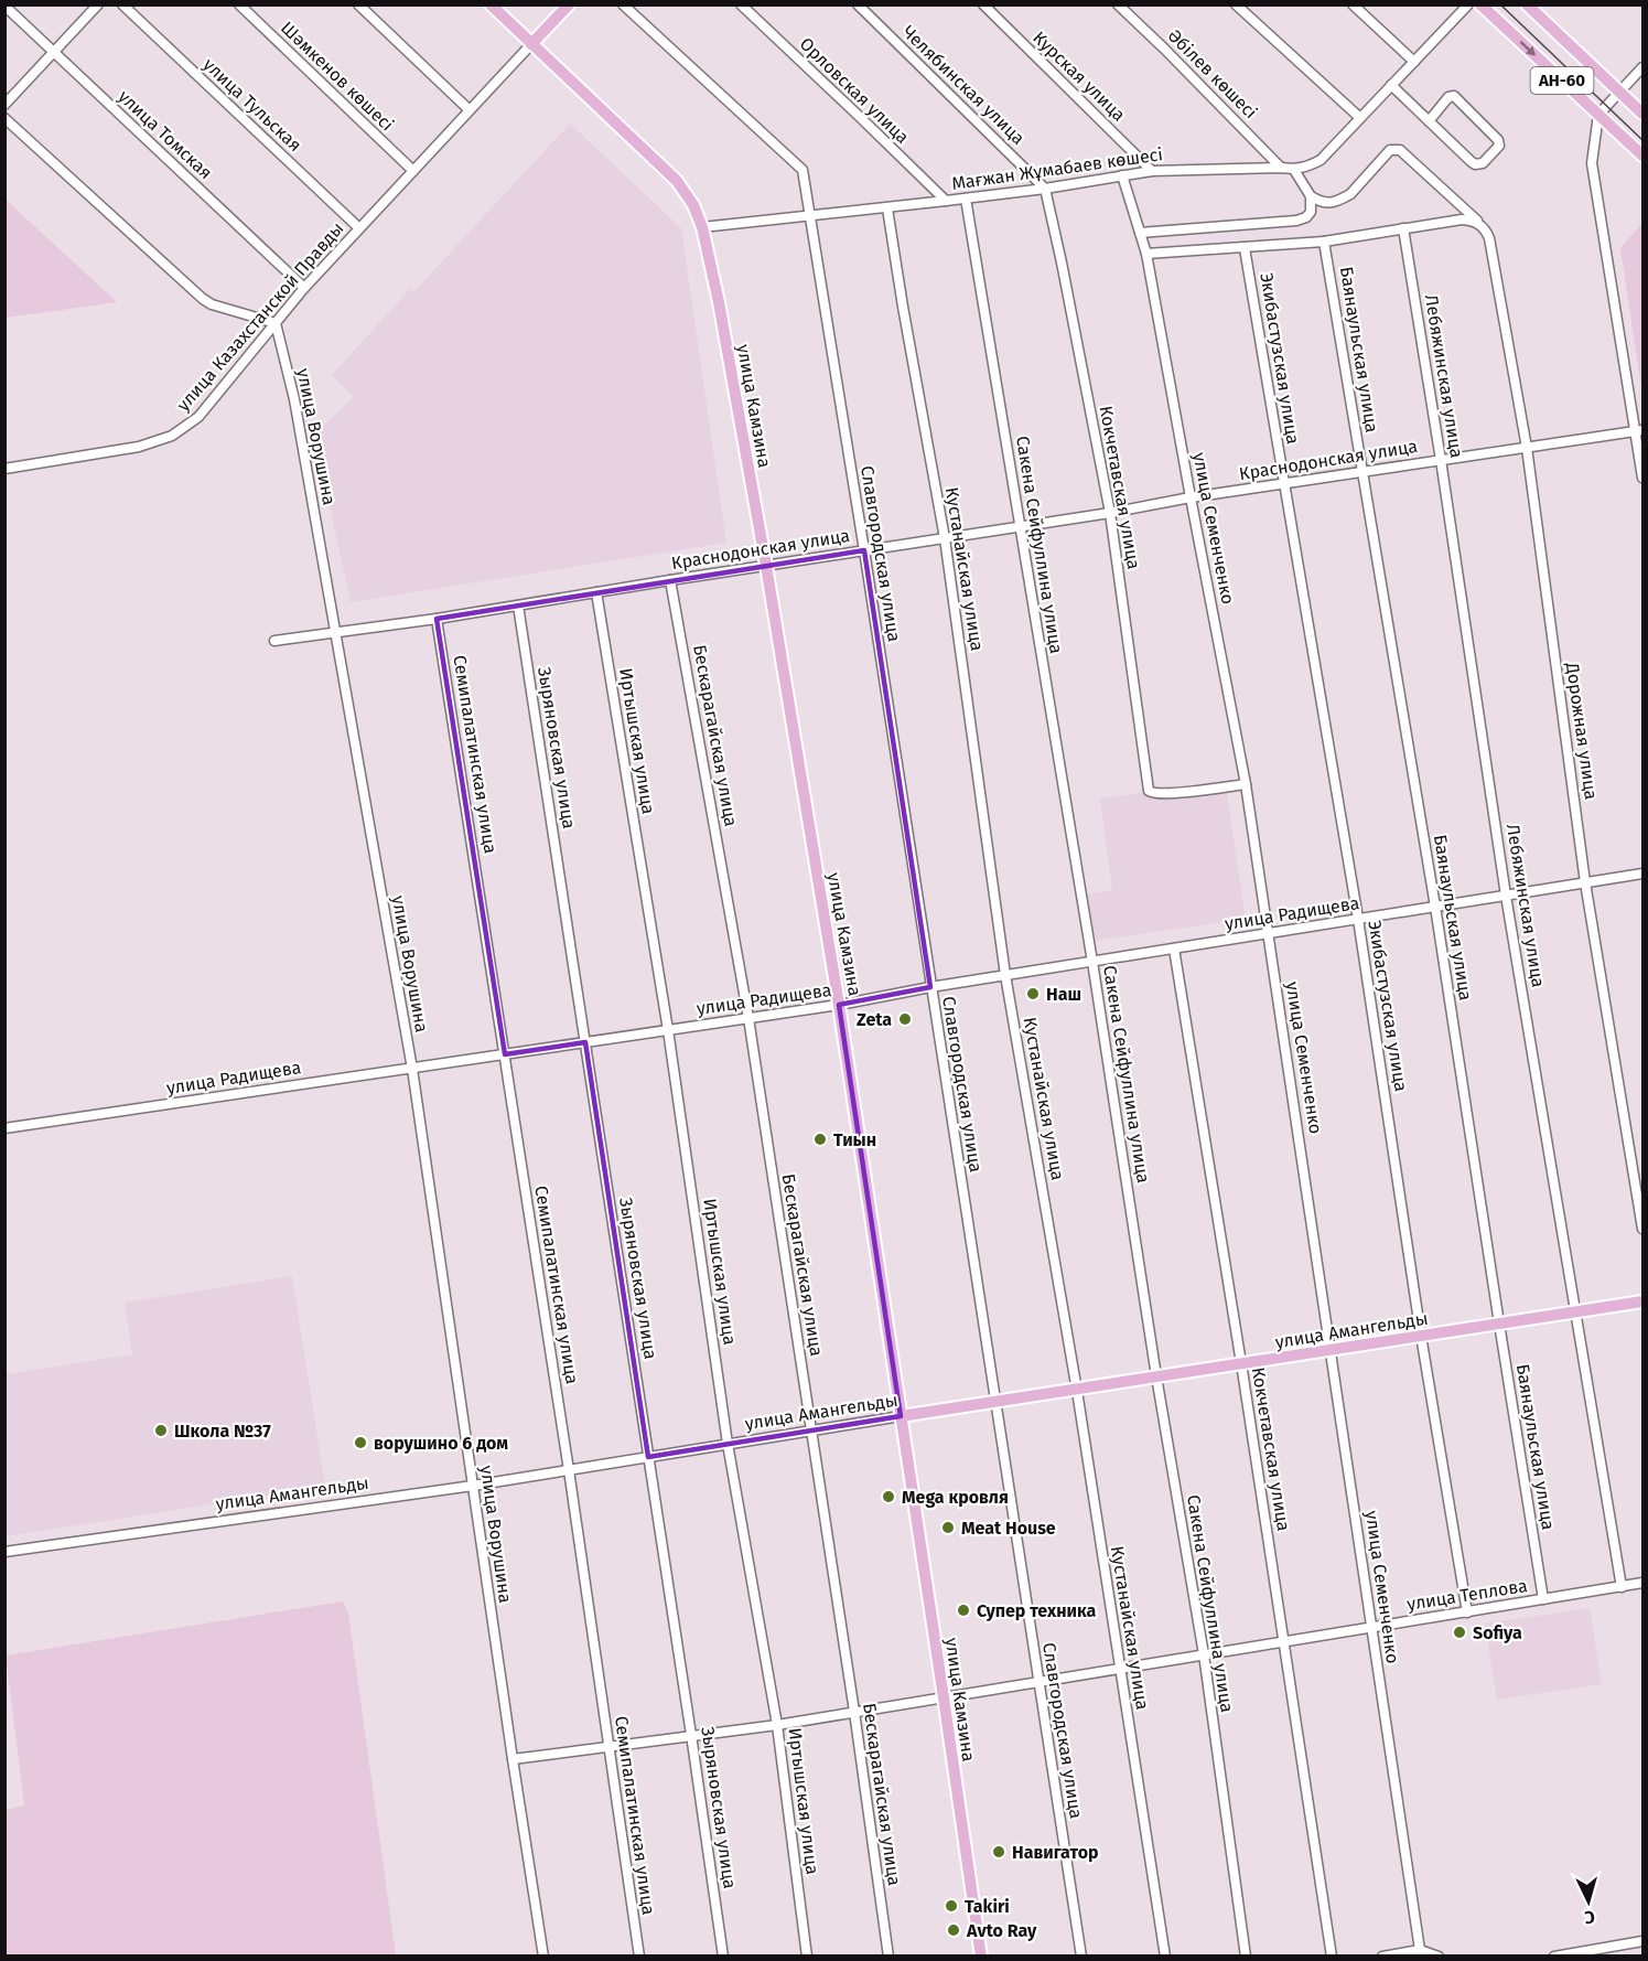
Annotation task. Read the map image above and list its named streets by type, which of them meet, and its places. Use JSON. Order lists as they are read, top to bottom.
{
  "streets": {
    "main road": [
      "АН-60",
      "улица Казахстанской Правды",
      "улица Камзина",
      "улица Амангельды"
    ],
    "street": [
      "Әбілев көшесі",
      "Шәмкенов көшесі",
      "Курская улица",
      "Челябинская улица",
      "Орловская улица",
      "улица Тульская",
      "улица Томская",
      "Мағжан Жұмабаев көшесі",
      "Баянаульская улица",
      "Экибастузская улица",
      "Лебяжинская улица",
      "улица Ворушина",
      "Краснодонская улица",
      "Кокчетавская улица",
      "улица Семенченко",
      "Сакена Сейфуллина улица",
      "Славгородская улица",
      "Кустанайская улица",
      "Дорожная улица",
      "Бескарагайская улица",
      "Иртышская улица",
      "Зыряновская улица",
      "Семипалатинская улица",
      "улица Радищева",
      "улица Теплова"
    ]
  },
  "crossings": [
    ["Әбілев көшесі", "Мағжан Жұмабаев көшесі"],
    ["Шәмкенов көшесі", "улица Казахстанской Правды"],
    ["Курская улица", "Мағжан Жұмабаев көшесі"],
    ["Челябинская улица", "Мағжан Жұмабаев көшесі"],
    ["Челябинская улица", "Кокчетавская улица"],
    ["Орловская улица", "Мағжан Жұмабаев көшесі"],
    ["улица Тульская", "улица Казахстанской Правды"],
    ["улица Томская", "улица Казахстанской Правды"],
    ["Мағжан Жұмабаев көшесі", "улица Камзина"],
    ["Мағжан Жұмабаев көшесі", "Кокчетавская улица"],
    ["Мағжан Жұмабаев көшесі", "улица Семенченко"],
    ["Мағжан Жұмабаев көшесі", "Сакена Сейфуллина улица"],
    ["Мағжан Жұмабаев көшесі", "Славгородская улица"],
    ["Мағжан Жұмабаев көшесі", "Кустанайская улица"],
    ["улица Казахстанской Правды", "улица Камзина"],
    ["улица Казахстанской Правды", "улица Ворушина"],
    ["Баянаульская улица", "Краснодонская улица"],
    ["Баянаульская улица", "улица Радищева"],
    ["Баянаульская улица", "улица Амангельды"],
    ["Баянаульская улица", "улица Теплова"],
    ["Экибастузская улица", "Краснодонская улица"],
    ["Экибастузская улица", "улица Радищева"],
    ["Экибастузская улица", "улица Амангельды"],
    ["Экибастузская улица", "улица Теплова"],
    ["Лебяжинская улица", "Краснодонская улица"],
    ["Лебяжинская улица", "улица Радищева"],
    ["Лебяжинская улица", "улица Амангельды"],
    ["Лебяжинская улица", "улица Теплова"],
    ["улица Камзина", "Краснодонская улица"],
    ["улица Камзина", "улица Радищева"],
    ["улица Камзина", "улица Амангельды"],
    ["улица Камзина", "улица Теплова"],
    ["улица Ворушина", "Краснодонская улица"],
    ["улица Ворушина", "улица Радищева"],
    ["улица Ворушина", "улица Амангельды"],
    ["улица Ворушина", "улица Теплова"],
    ["Краснодонская улица", "Кокчетавская улица"],
    ["Краснодонская улица", "улица Семенченко"],
    ["Краснодонская улица", "Сакена Сейфуллина улица"],
    ["Краснодонская улица", "Славгородская улица"],
    ["Краснодонская улица", "Кустанайская улица"],
    ["Краснодонская улица", "Дорожная улица"],
    ["Краснодонская улица", "Бескарагайская улица"],
    ["Краснодонская улица", "Иртышская улица"],
    ["Краснодонская улица", "Зыряновская улица"],
    ["Краснодонская улица", "Семипалатинская улица"],
    ["Кокчетавская улица", "улица Семенченко"],
    ["Кокчетавская улица", "улица Радищева"],
    ["Кокчетавская улица", "улица Амангельды"],
    ["Кокчетавская улица", "улица Теплова"],
    ["улица Семенченко", "улица Радищева"],
    ["улица Семенченко", "улица Амангельды"],
    ["улица Семенченко", "улица Теплова"],
    ["Сакена Сейфуллина улица", "улица Радищева"],
    ["Сакена Сейфуллина улица", "улица Амангельды"],
    ["Сакена Сейфуллина улица", "улица Теплова"],
    ["Славгородская улица", "улица Радищева"],
    ["Славгородская улица", "улица Амангельды"],
    ["Славгородская улица", "улица Теплова"],
    ["Кустанайская улица", "улица Радищева"],
    ["Кустанайская улица", "улица Амангельды"],
    ["Кустанайская улица", "улица Теплова"],
    ["Дорожная улица", "улица Радищева"],
    ["Бескарагайская улица", "улица Радищева"],
    ["Бескарагайская улица", "улица Амангельды"],
    ["Бескарагайская улица", "улица Теплова"],
    ["Иртышская улица", "улица Радищева"],
    ["Иртышская улица", "улица Амангельды"],
    ["Иртышская улица", "улица Теплова"],
    ["Зыряновская улица", "улица Радищева"],
    ["Зыряновская улица", "улица Амангельды"],
    ["Зыряновская улица", "улица Теплова"],
    ["Семипалатинская улица", "улица Радищева"],
    ["Семипалатинская улица", "улица Амангельды"],
    ["Семипалатинская улица", "улица Теплова"]
  ],
  "places": [
    "Наш",
    "Zeta",
    "Тиын",
    "Школа №37",
    "ворушино 6 дом",
    "Mega кровля",
    "Meat House",
    "Супер техника",
    "Sofiya",
    "Навигатор",
    "Takiri",
    "Avto Ray"
  ],
  "north": "bottom"
}
